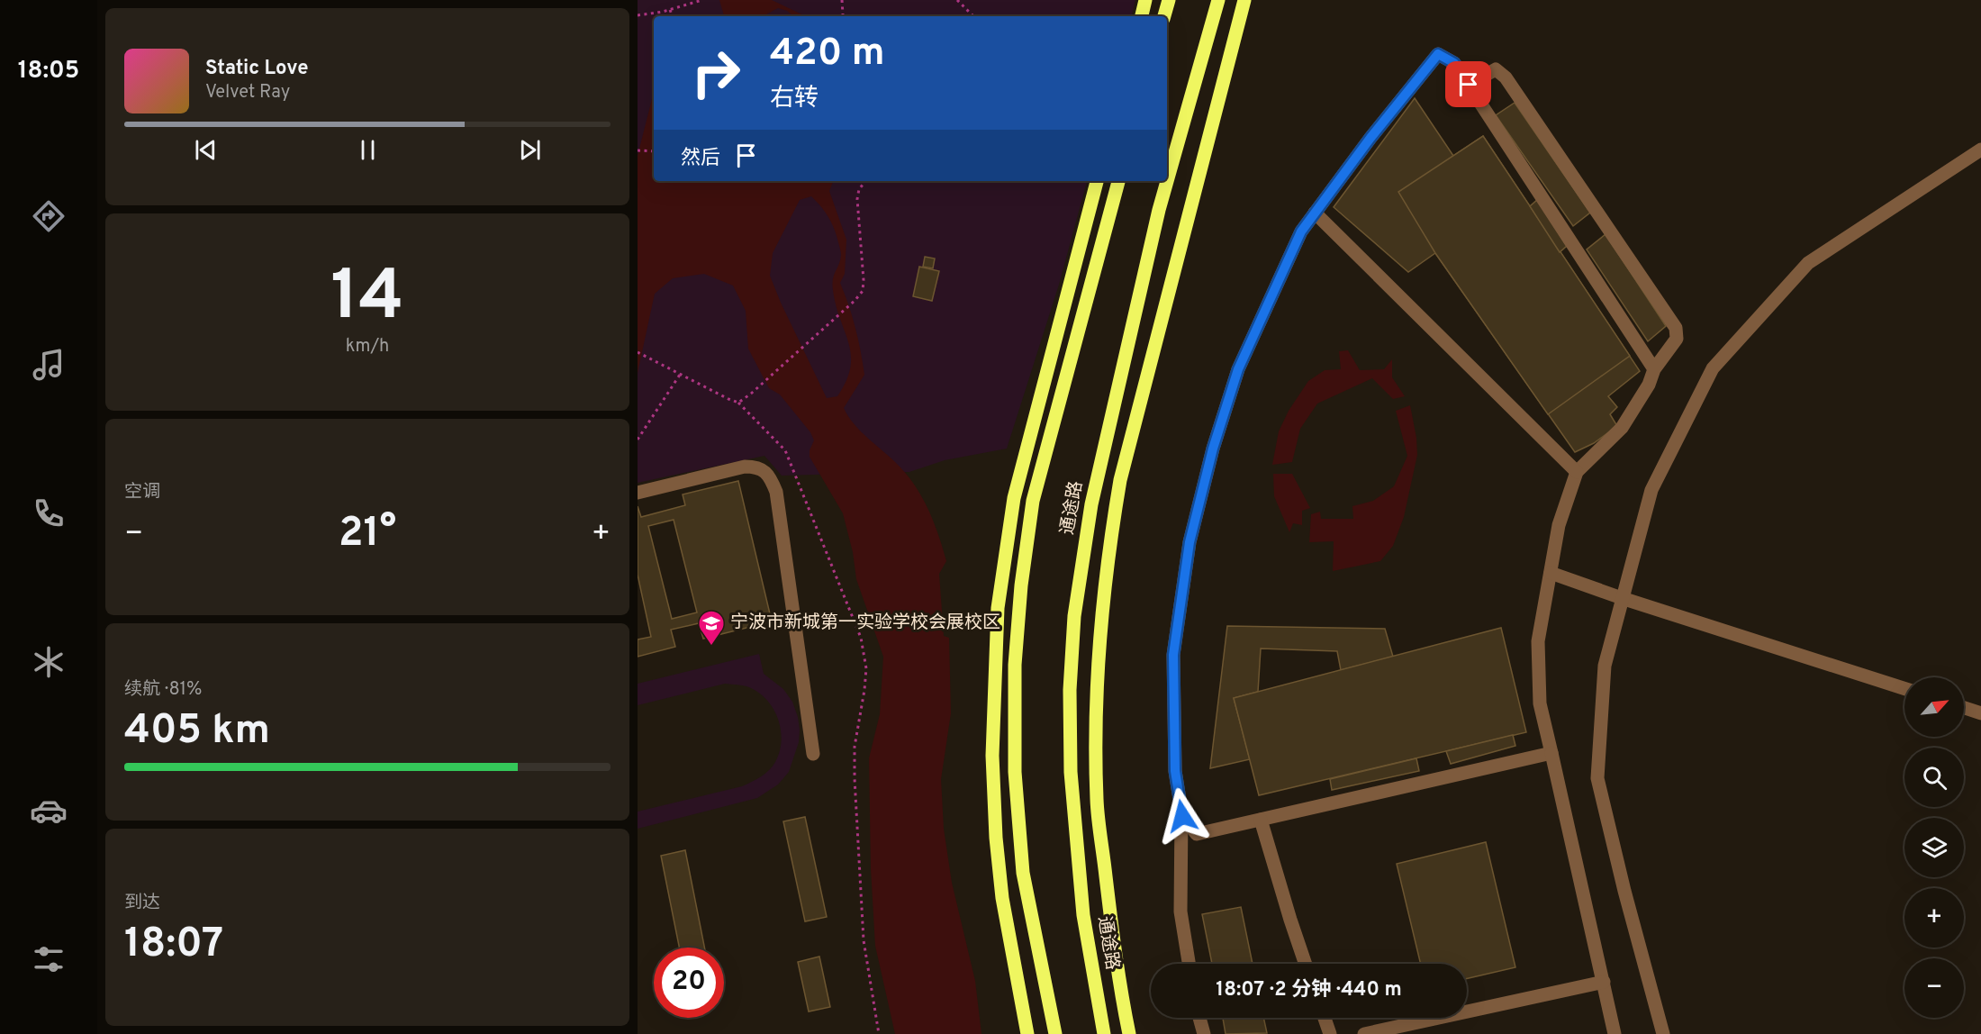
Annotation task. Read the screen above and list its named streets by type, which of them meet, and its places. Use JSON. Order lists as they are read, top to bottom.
{
  "streets": {
    "main road": ["通途路"]
  },
  "places": {
    "school or university": ["宁波市新城第一实验学校会展校区"]
  },
  "north": "top right",
  "page": {
    "tabs": "18:05",
    "turn": ["420 m", "右转"],
    "song": ["Static Love", "Velvet Ray"],
    "then": "然后",
    "tile": [
      ["14", "km/h"],
      "空调",
      ["续航 · 81%", "405 km"],
      ["到达", "18:07"]
    ],
    "heat": ["−", "21°", "+"],
    "map_buttons": ["+", "−"],
    "limit": "20",
    "trip": "18:07 · 2 分钟 · 440 m"
  }
}
